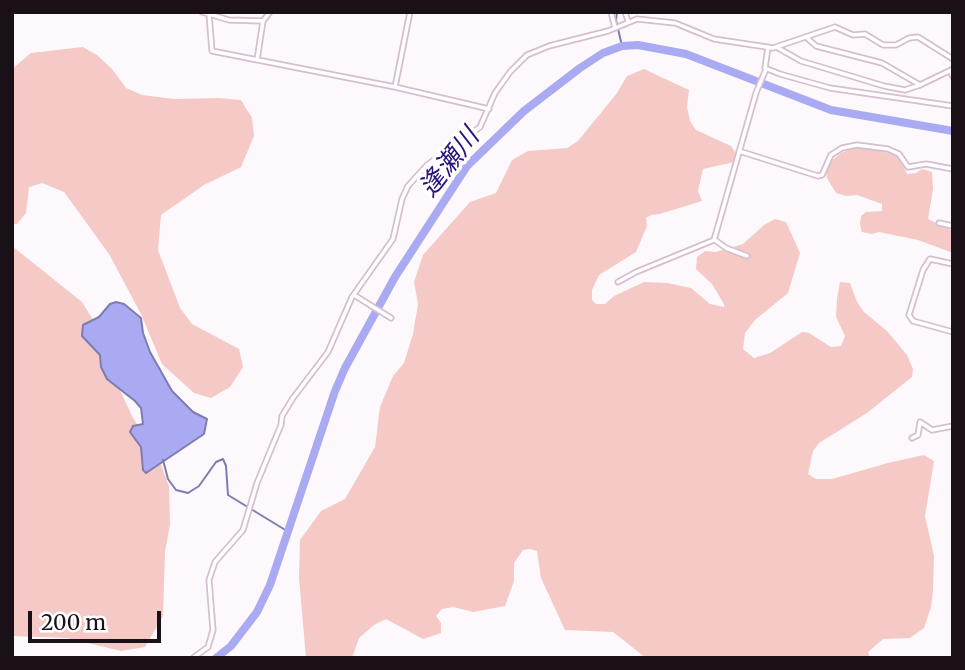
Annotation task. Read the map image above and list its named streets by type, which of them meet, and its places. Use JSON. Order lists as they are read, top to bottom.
{
  "water": ["逢瀬川"],
  "scale_bar": "200 m"
}
